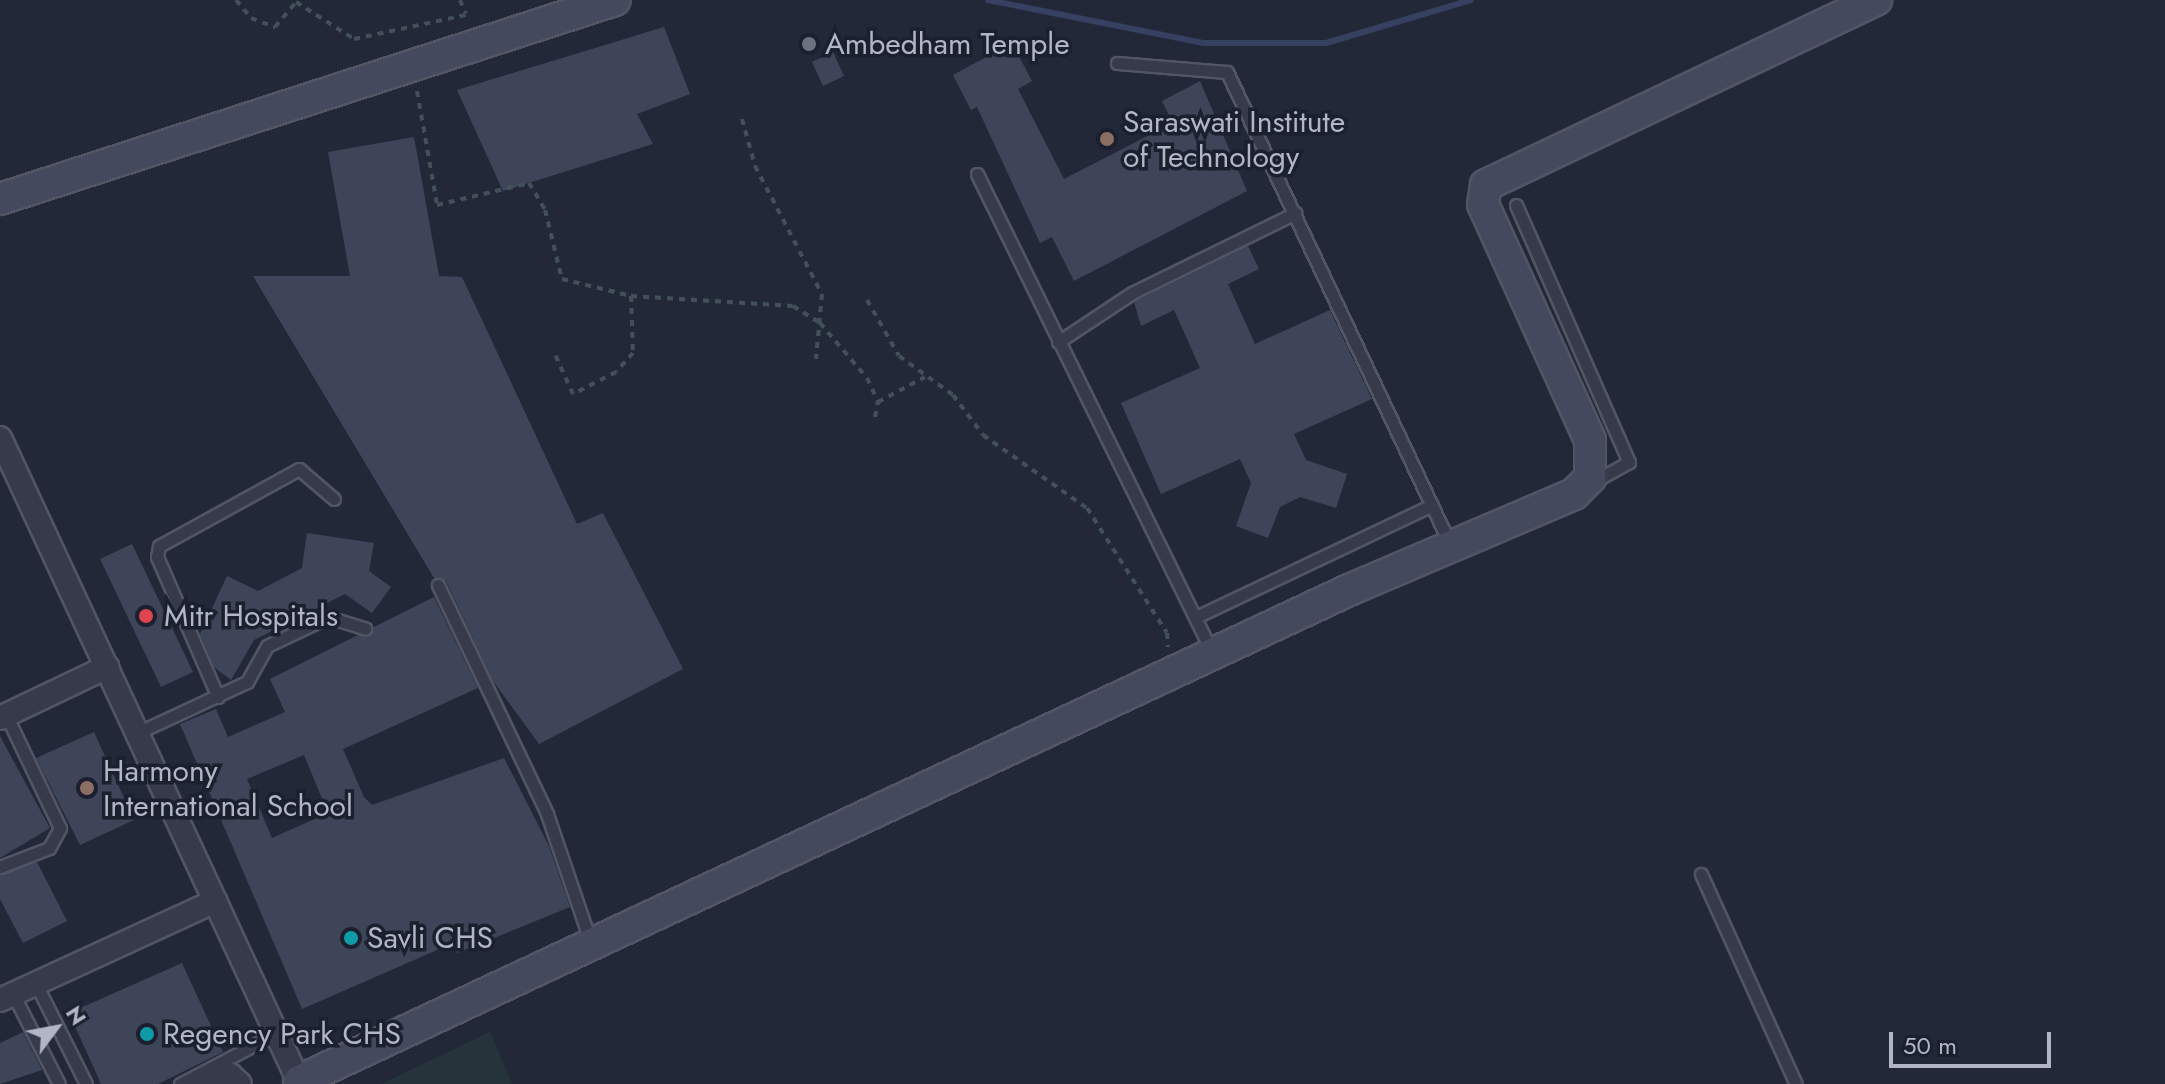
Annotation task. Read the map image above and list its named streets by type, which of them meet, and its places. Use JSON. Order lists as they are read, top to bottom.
{
  "places": [
    "Ambedham Temple",
    "Saraswati Institute of Technology",
    "Mitr Hospitals",
    "Harmony International School",
    "Savli CHS",
    "Regency Park CHS"
  ],
  "scale_bar": "50 m",
  "north": "top right"
}
